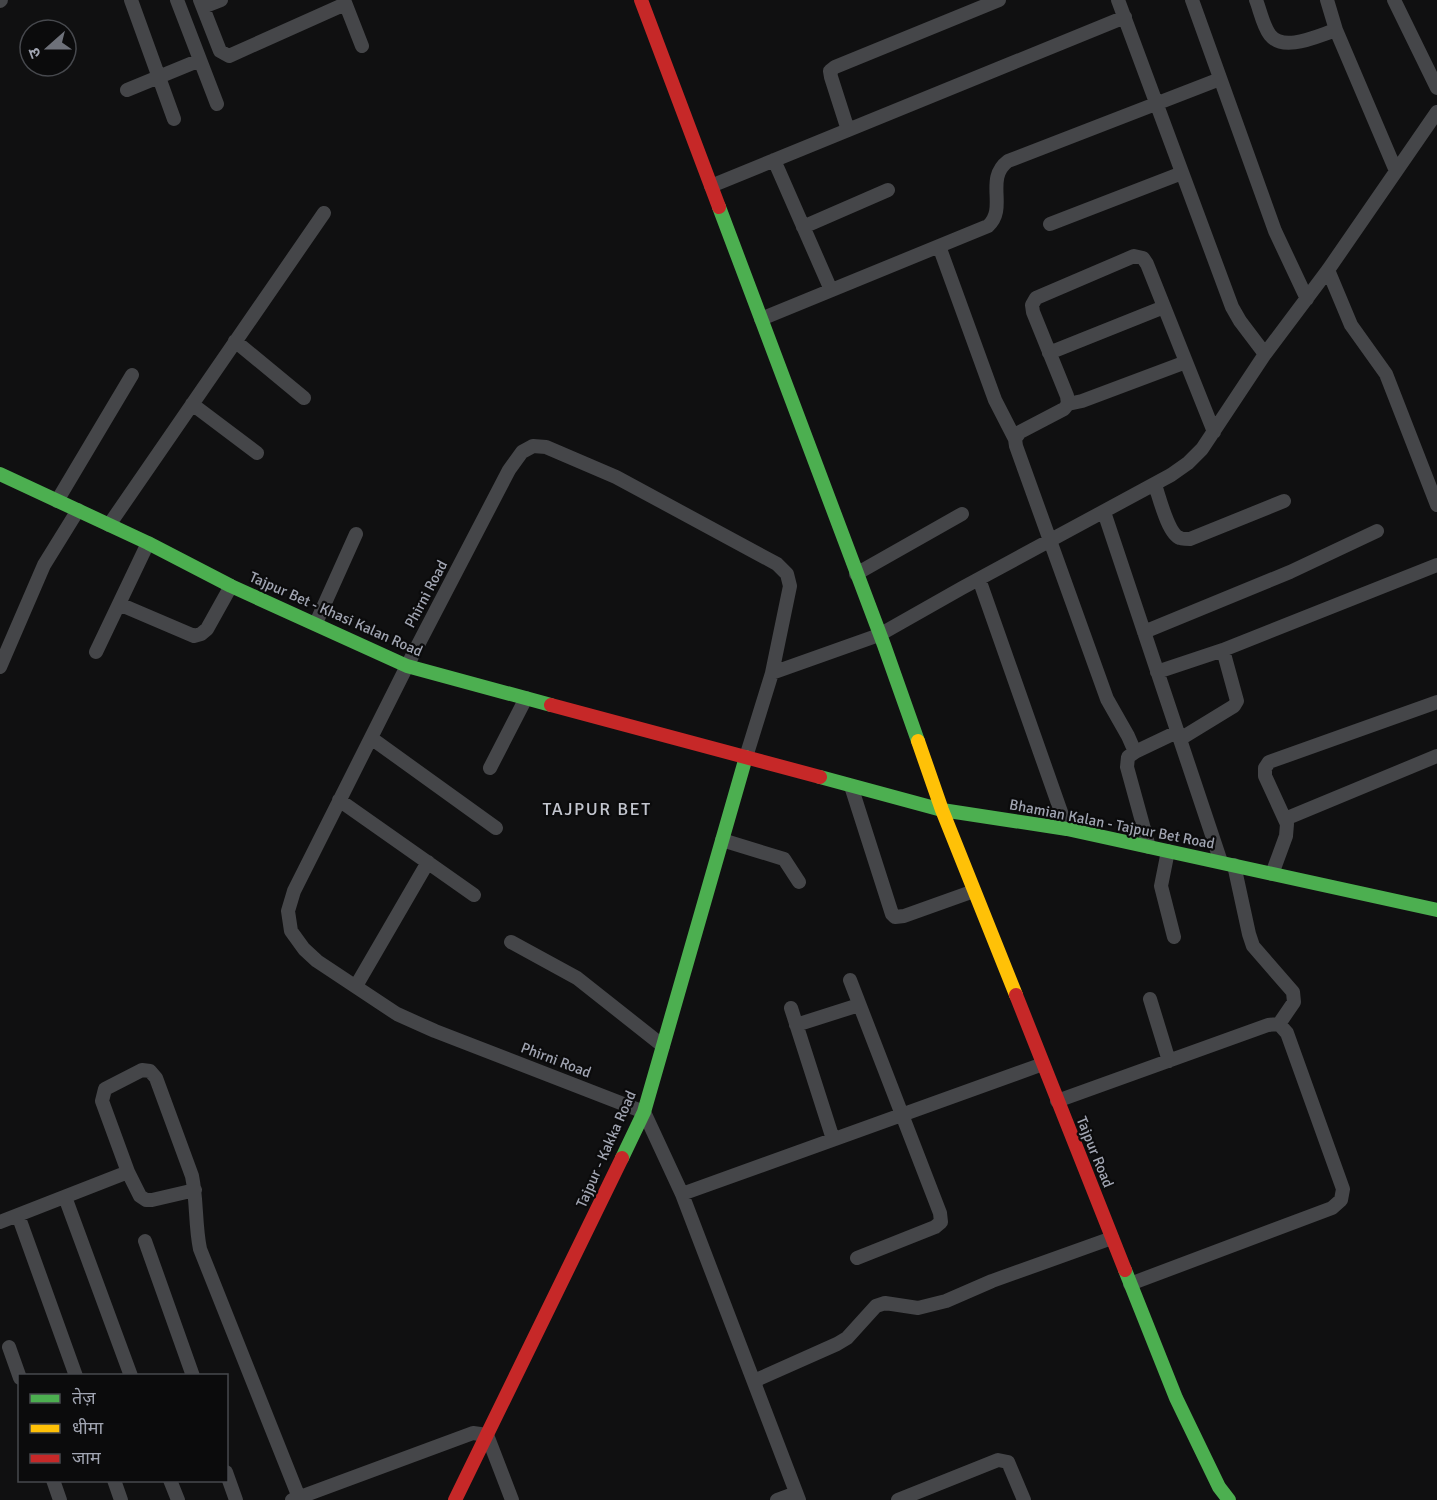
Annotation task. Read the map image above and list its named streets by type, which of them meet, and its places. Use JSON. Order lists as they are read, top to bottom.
{
  "streets": {
    "street": [
      "Phirni Road",
      "Tajpur Bet - Khasi Kalan Road",
      "Bhamian Kalan - Tajpur Bet Road",
      "Tajpur - Kakka Road",
      "Tajpur Road"
    ]
  },
  "crossings": [
    ["Phirni Road", "Tajpur Bet - Khasi Kalan Road"],
    ["Phirni Road", "Bhamian Kalan - Tajpur Bet Road"],
    ["Phirni Road", "Tajpur - Kakka Road"],
    ["Tajpur Bet - Khasi Kalan Road", "Bhamian Kalan - Tajpur Bet Road"],
    ["Tajpur Bet - Khasi Kalan Road", "Tajpur - Kakka Road"],
    ["Bhamian Kalan - Tajpur Bet Road", "Tajpur - Kakka Road"],
    ["Bhamian Kalan - Tajpur Bet Road", "Tajpur Road"]
  ],
  "districts": ["TAJPUR BET"],
  "legend": ["तेज़", "धीमा", "जाम"],
  "north": "left"
}
